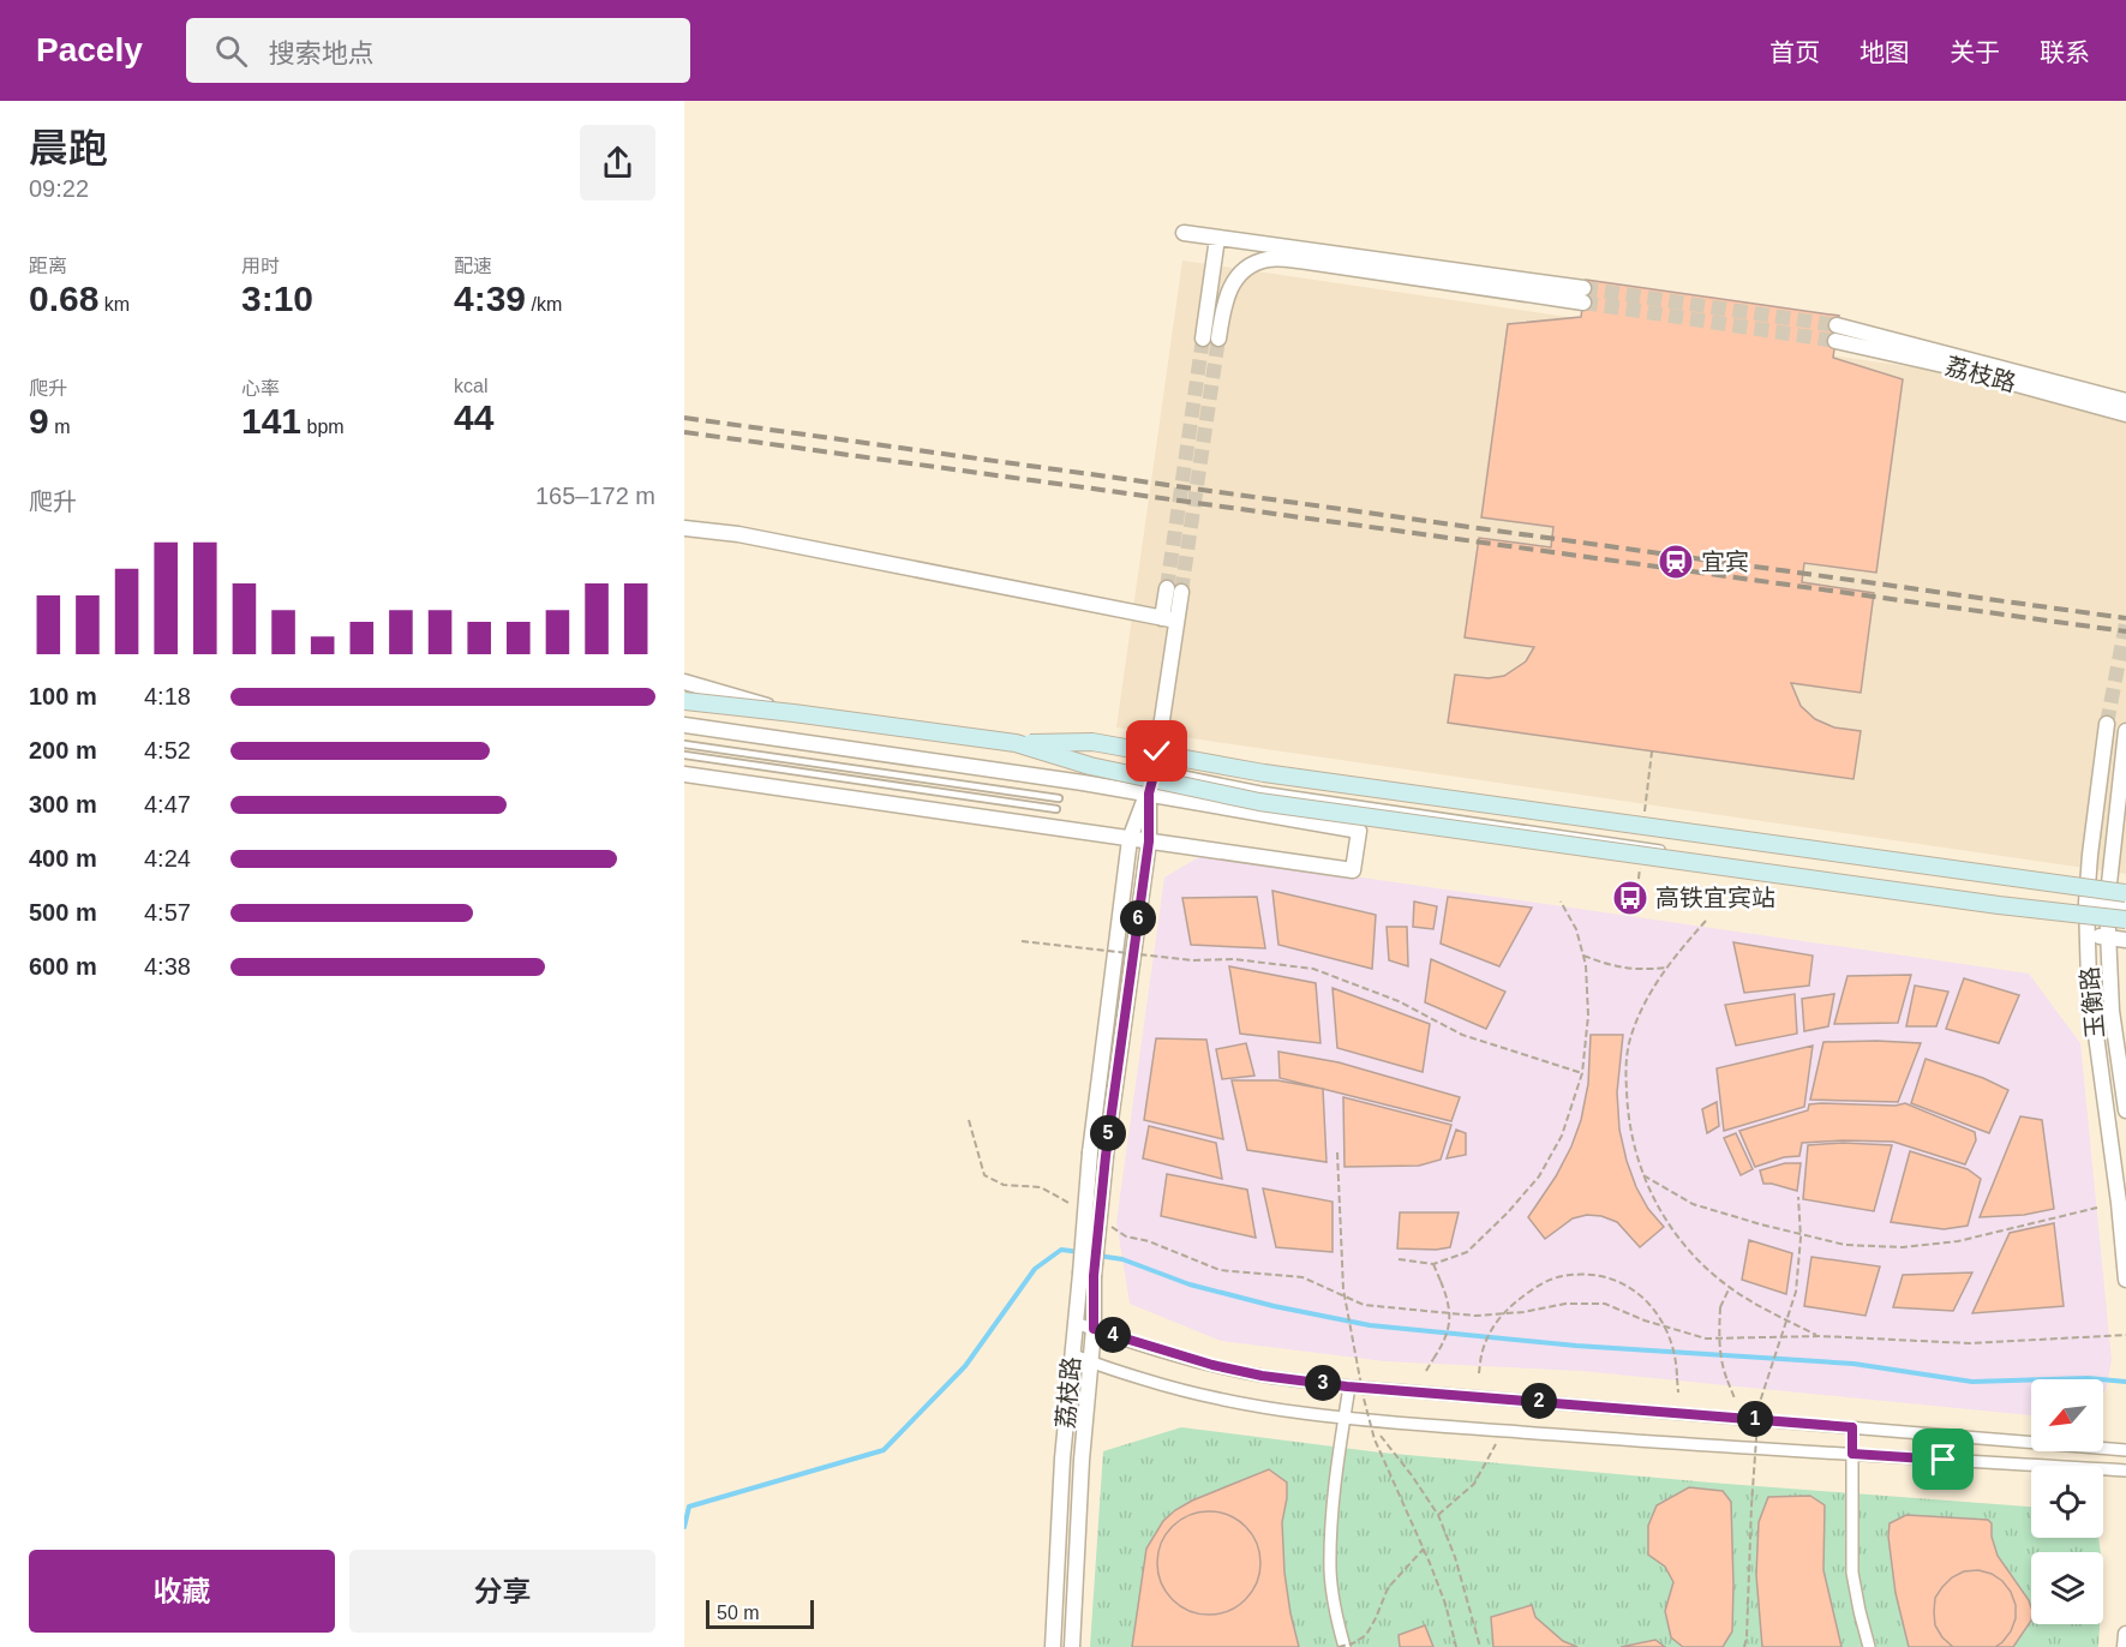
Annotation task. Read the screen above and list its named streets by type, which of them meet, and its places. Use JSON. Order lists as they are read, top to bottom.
{
  "streets": {
    "street": ["荔枝路", "玉衡路"]
  },
  "places": {
    "station": ["宜宾"],
    "bus stop": ["高铁宜宾站"]
  },
  "scale_bar": "50 m",
  "north": "bottom left",
  "page": {
    "header": "Pacely",
    "search": "搜索地点",
    "nav": [
      "首页",
      "地图",
      "关于",
      "联系"
    ],
    "heading": ["晨跑", "09:22"],
    "stats": [
      ["距离", "0.68 km"],
      ["用时", "3:10"],
      ["配速", "4:39 /km"],
      ["爬升", "9 m"],
      ["心率", "141 bpm"],
      ["kcal", "44"]
    ],
    "chart": ["爬升", "165–172 m"],
    "list": [
      {
        "name": "100 m",
        "note": "4:18"
      },
      {
        "name": "200 m",
        "note": "4:52"
      },
      {
        "name": "300 m",
        "note": "4:47"
      },
      {
        "name": "400 m",
        "note": "4:24"
      },
      {
        "name": "500 m",
        "note": "4:57"
      },
      {
        "name": "600 m",
        "note": "4:38"
      }
    ],
    "pins": [
      "6",
      "5",
      "4",
      "3",
      "2",
      "1"
    ],
    "buttons": ["收藏", "分享"],
    "scale": "50 m"
  }
}
